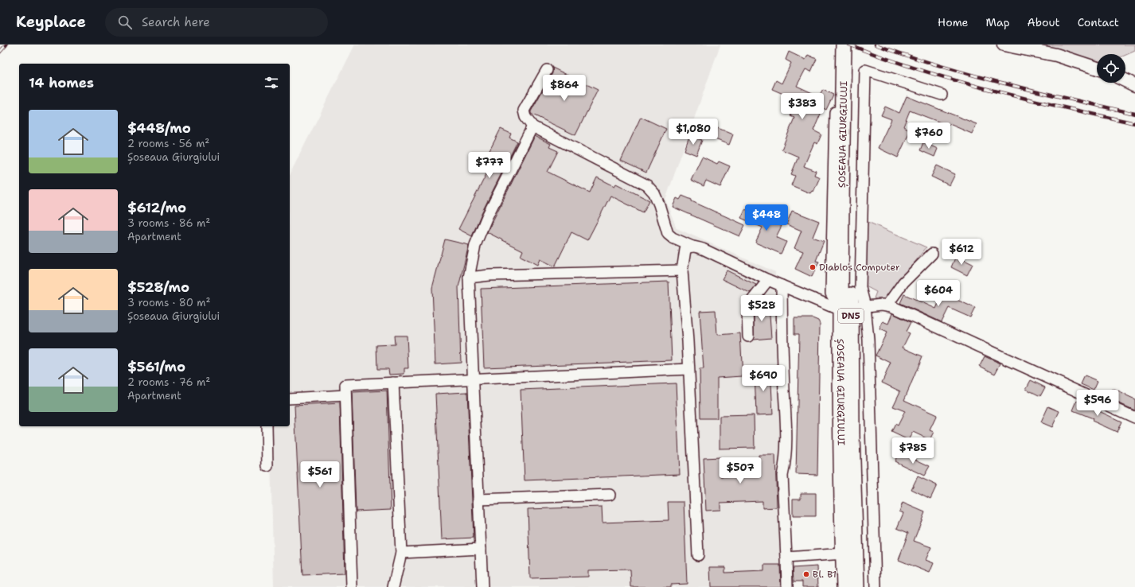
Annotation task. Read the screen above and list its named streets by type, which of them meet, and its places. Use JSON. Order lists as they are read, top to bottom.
{
  "streets": {
    "highway": ["ȘOSEAUA GIURGIULUI", "DN5"]
  },
  "places": ["Diablos Computer", "Bl. B1"],
  "page": {
    "header": "Keyplace",
    "search": "Search here",
    "nav": [
      "Home",
      "Map",
      "About",
      "Contact"
    ],
    "heading": "14 homes",
    "price": [
      "$864",
      "$383",
      "$1,080",
      "$760",
      "$777",
      "$448",
      "$612",
      "$604",
      "$528",
      "$690",
      "$596",
      "$785",
      "$507",
      "$561"
    ],
    "list": [
      {
        "name": "$448/mo",
        "note": "2 rooms · 56 m² · Șoseaua Giurgiului"
      },
      {
        "name": "$612/mo",
        "note": "3 rooms · 86 m² · Apartment"
      },
      {
        "name": "$528/mo",
        "note": "3 rooms · 80 m² · Șoseaua Giurgiului"
      },
      {
        "name": "$561/mo",
        "note": "2 rooms · 76 m² · Apartment"
      }
    ]
  }
}
